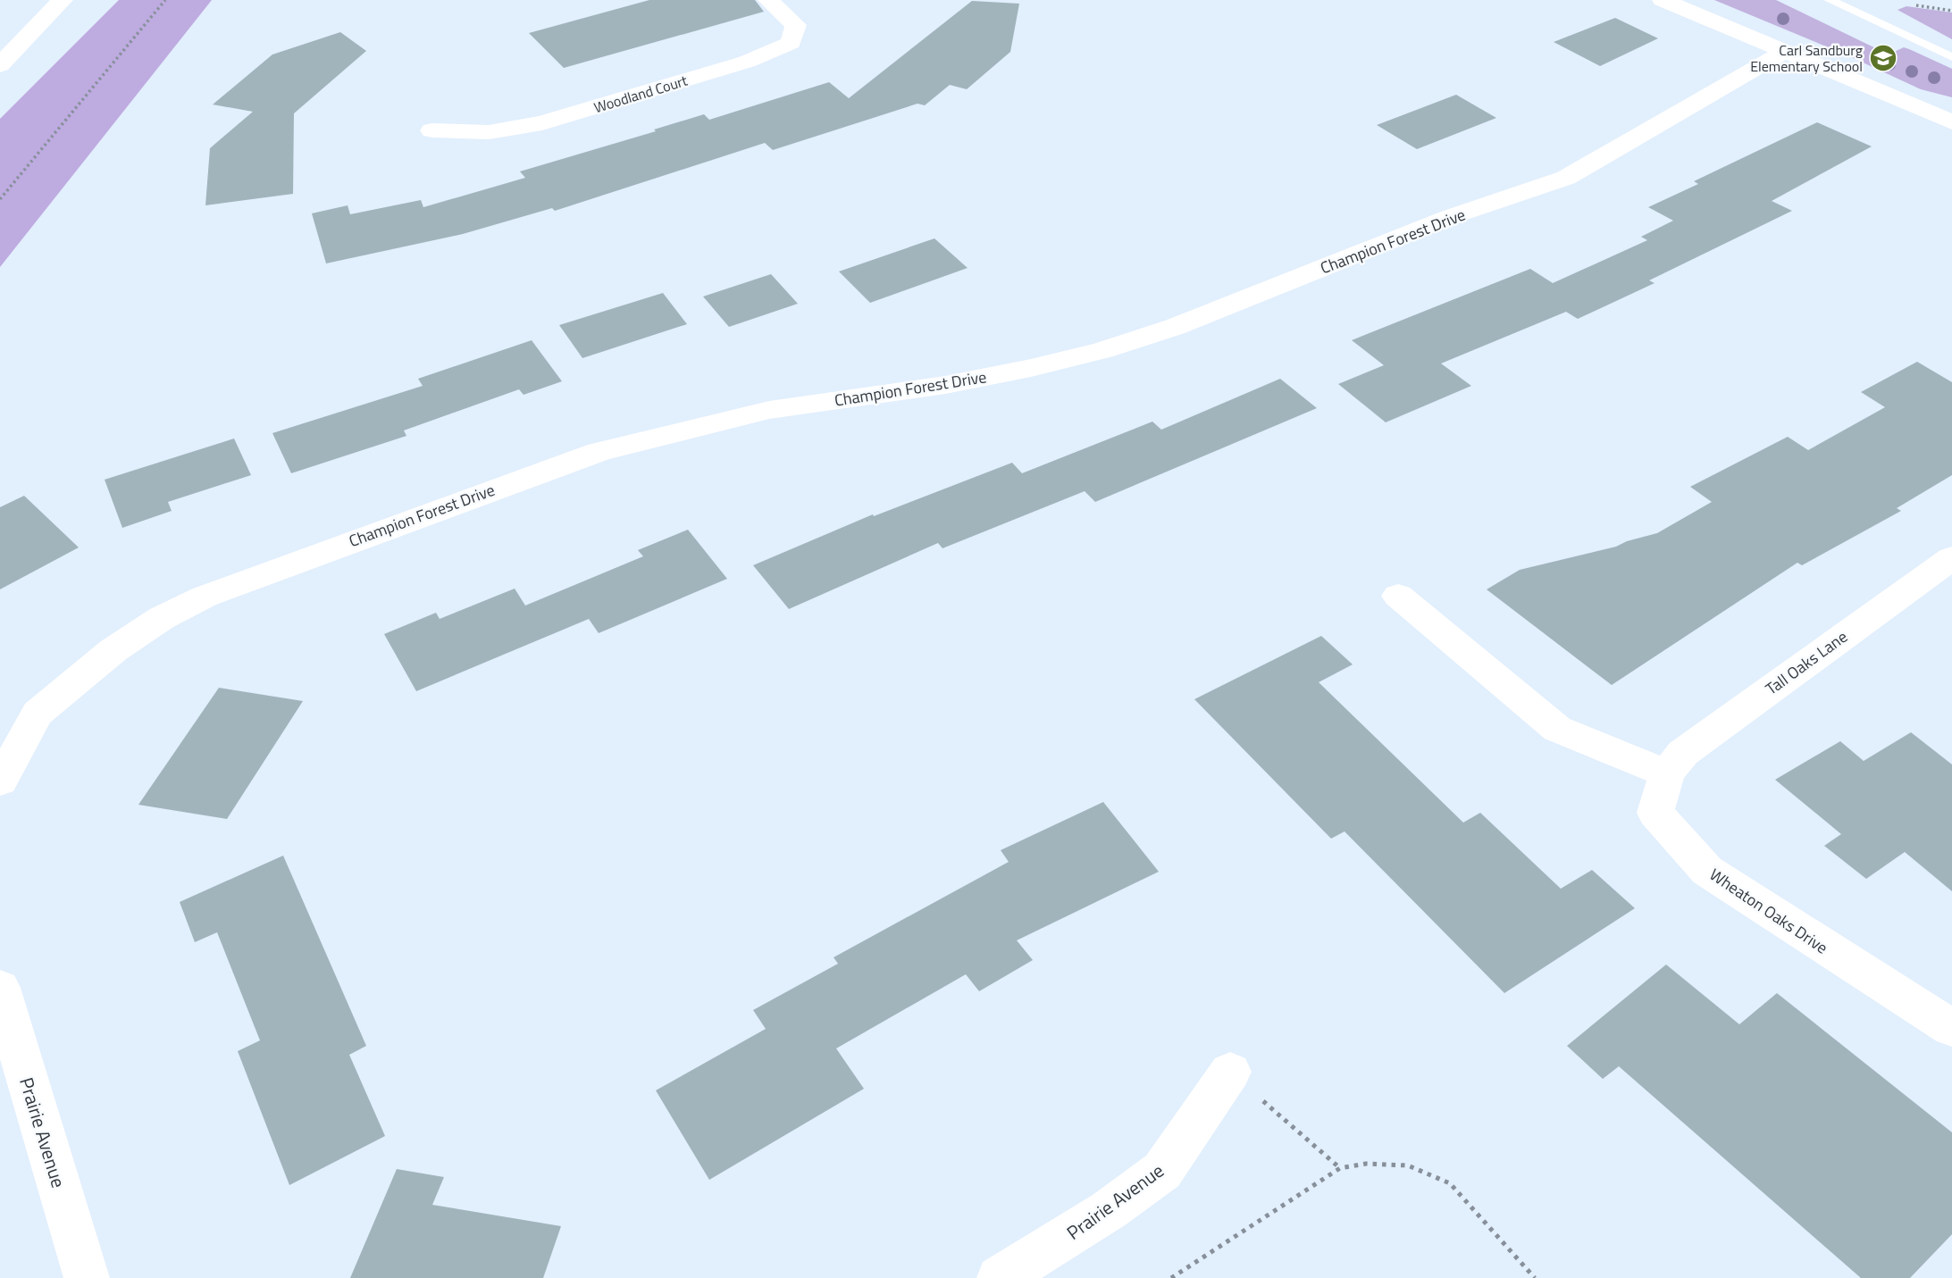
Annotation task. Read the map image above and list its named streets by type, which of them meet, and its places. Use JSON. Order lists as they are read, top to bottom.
{
  "streets": {
    "street": [
      "Woodland Court",
      "Champion Forest Drive",
      "Tall Oaks Lane",
      "Wheaton Oaks Drive",
      "Prairie Avenue"
    ]
  },
  "crossings": [
    ["Tall Oaks Lane", "Wheaton Oaks Drive"]
  ],
  "places": {
    "school or university": ["Carl Sandburg Elementary School"]
  }
}
